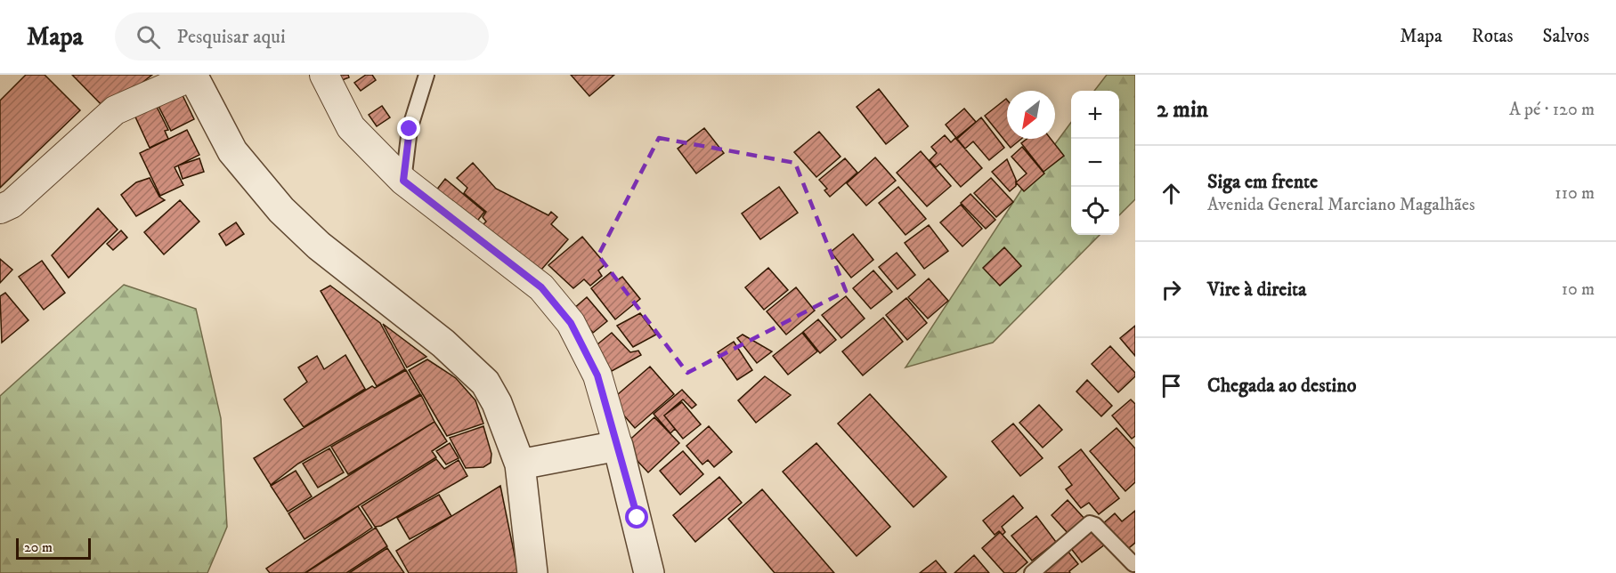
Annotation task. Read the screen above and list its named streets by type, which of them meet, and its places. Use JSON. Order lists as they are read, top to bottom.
{
  "scale_bar": "20 m",
  "north": "bottom left",
  "page": {
    "header": "Mapa",
    "search": "Pesquisar aqui",
    "nav": ["Mapa", "Rotas", "Salvos"],
    "heading": ["2 min", "A pé · 120 m"],
    "map_buttons": ["+", "−"],
    "list": [
      ["Siga em frente", "Avenida General Marciano Magalhães", "110 m"],
      ["Vire à direita", "10 m"],
      "Chegada ao destino"
    ],
    "scale": "20 m"
  }
}
